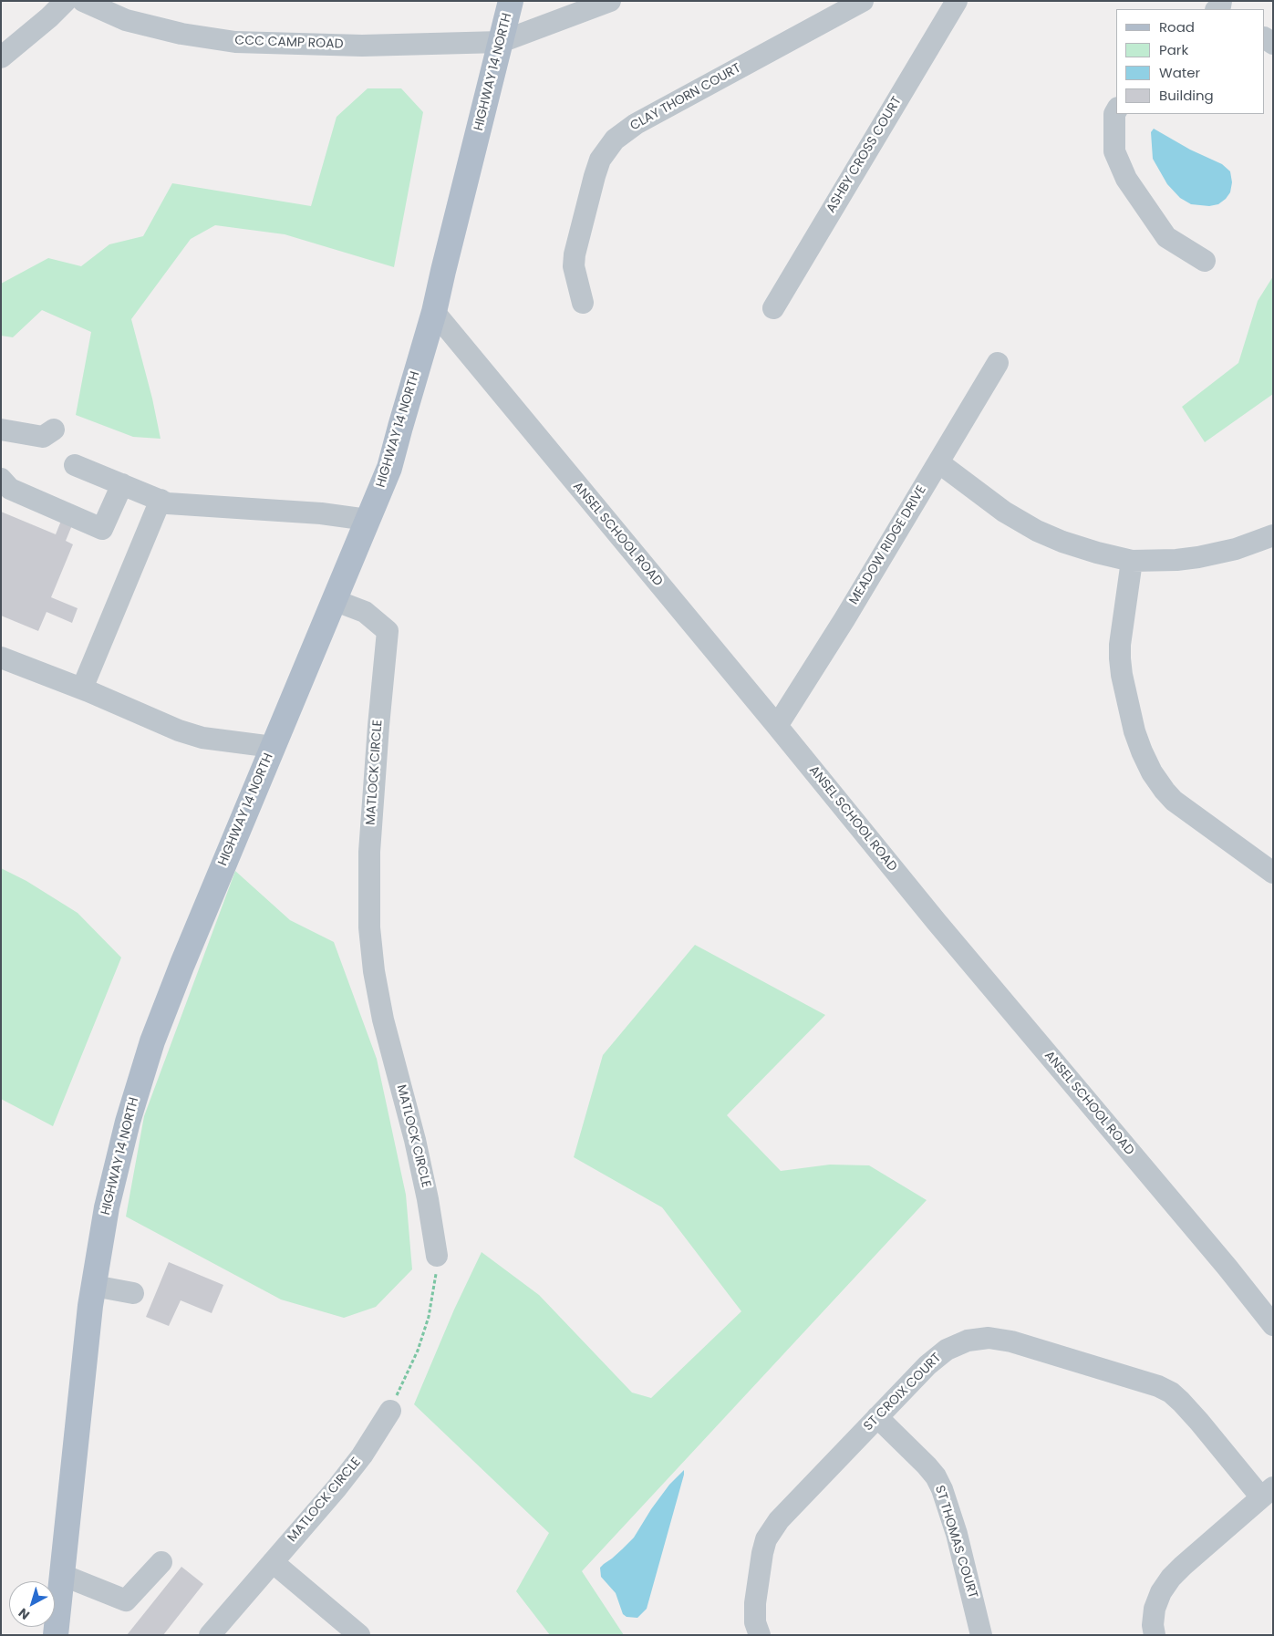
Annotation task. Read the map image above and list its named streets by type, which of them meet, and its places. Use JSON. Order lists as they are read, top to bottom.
{
  "streets": {
    "main road": ["HIGHWAY 14 NORTH"],
    "street": [
      "CCC CAMP ROAD",
      "CLAY THORN COURT",
      "ASHBY CROSS COURT",
      "ANSEL SCHOOL ROAD",
      "MEADOW RIDGE DRIVE",
      "MATLOCK CIRCLE",
      "ST CROIX COURT",
      "ST THOMAS COURT"
    ]
  },
  "crossings": [
    ["CCC CAMP ROAD", "HIGHWAY 14 NORTH"],
    ["HIGHWAY 14 NORTH", "ANSEL SCHOOL ROAD"],
    ["HIGHWAY 14 NORTH", "MATLOCK CIRCLE"],
    ["ANSEL SCHOOL ROAD", "MEADOW RIDGE DRIVE"],
    ["ST CROIX COURT", "ST THOMAS COURT"]
  ],
  "legend": [
    "Road",
    "Park",
    "Water",
    "Building"
  ],
  "north": "bottom left"
}
